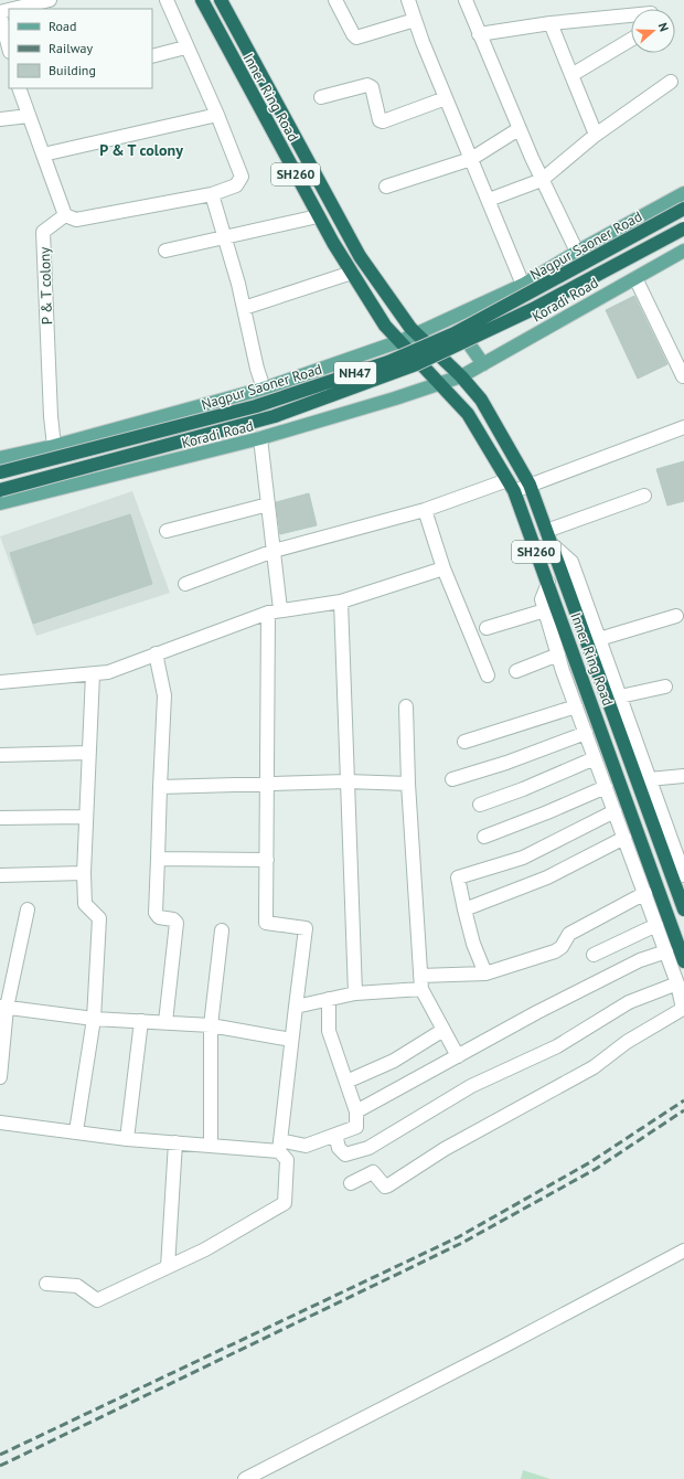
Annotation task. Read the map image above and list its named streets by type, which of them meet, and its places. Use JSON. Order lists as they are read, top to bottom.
{
  "streets": {
    "highway": [
      "Inner Ring Road",
      "SH260",
      "Nagpur Saoner Road",
      "NH47"
    ],
    "main road": ["Koradi Road"],
    "street": ["P & T colony"]
  },
  "crossings": [
    ["Inner Ring Road", "SH260"],
    ["Inner Ring Road", "Koradi Road"],
    ["Inner Ring Road", "NH47"],
    ["SH260", "Koradi Road"],
    ["SH260", "NH47"],
    ["Koradi Road", "NH47"]
  ],
  "districts": ["P & T colony"],
  "legend": ["Road", "Railway", "Building"],
  "north": "right"
}
